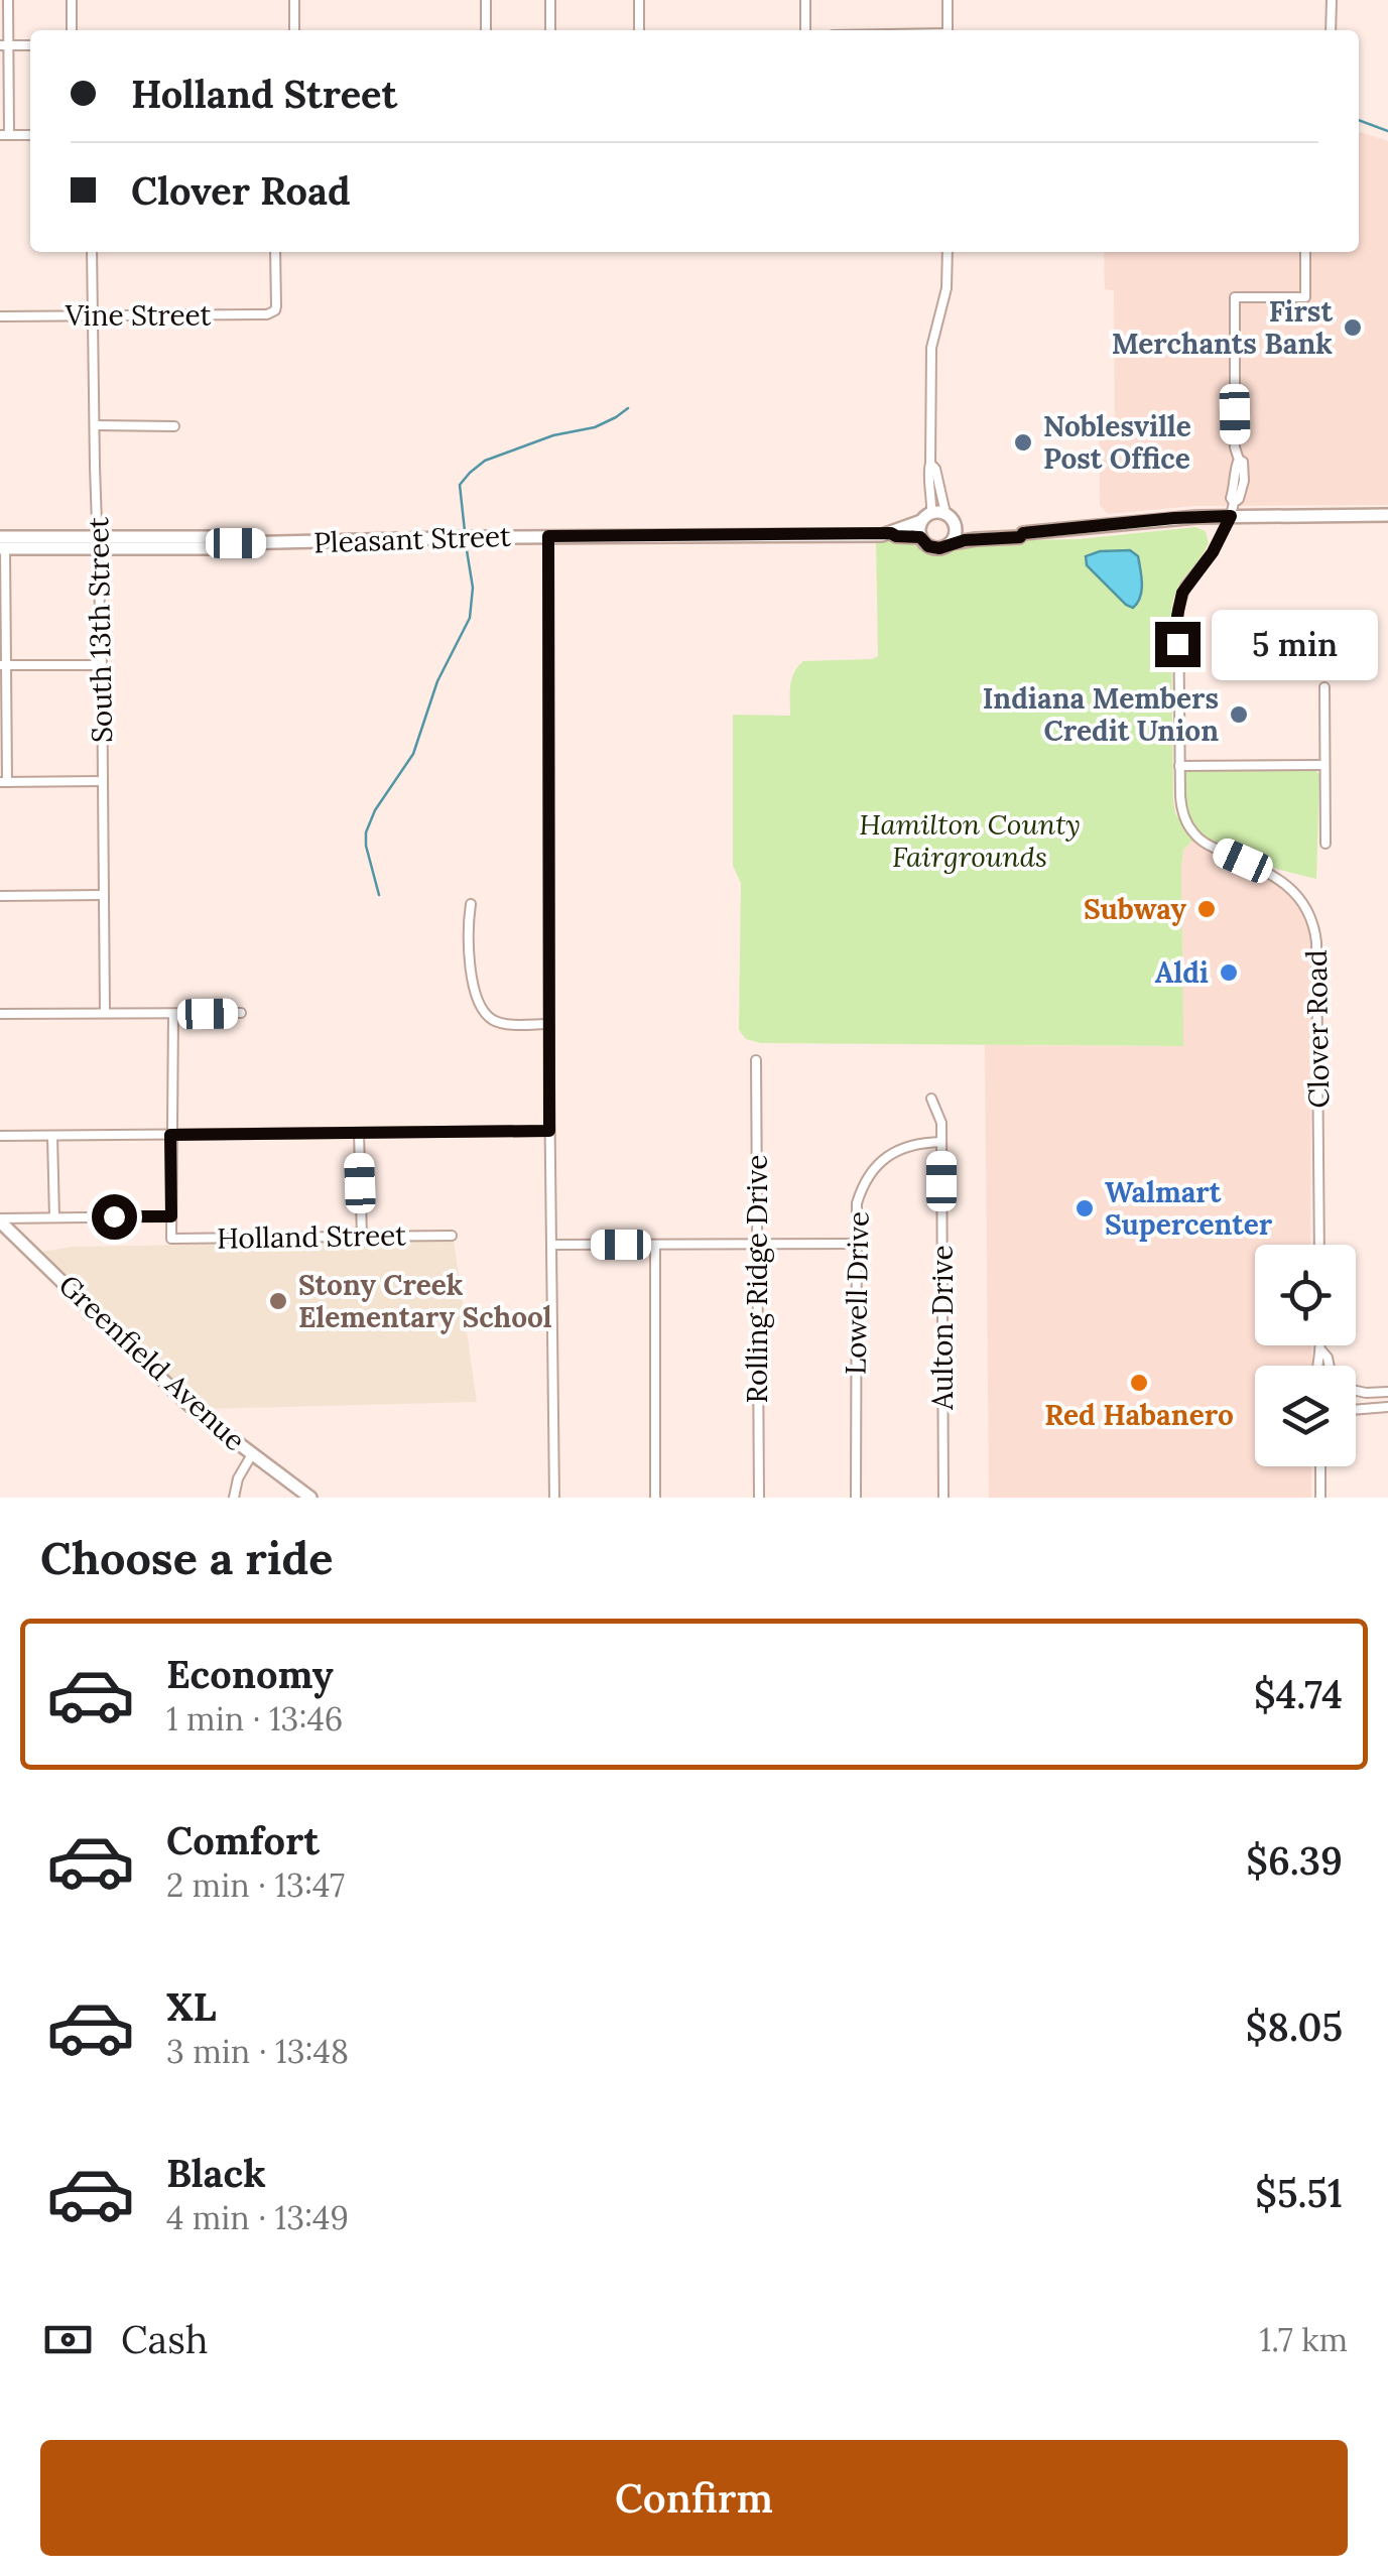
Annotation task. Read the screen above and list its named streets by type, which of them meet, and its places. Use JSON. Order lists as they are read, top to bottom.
{
  "streets": {
    "street": [
      "Vine Street",
      "Pleasant Street",
      "South 13th Street",
      "Clover Road",
      "Holland Street",
      "Rolling Ridge Drive",
      "Lowell Drive",
      "Aulton Drive",
      "Greenfield Avenue"
    ]
  },
  "crossings": [
    ["Vine Street", "South 13th Street"],
    ["Pleasant Street", "South 13th Street"],
    ["Lowell Drive", "Aulton Drive"]
  ],
  "parks": ["Hamilton County Fairgrounds"],
  "places": [
    "First Merchants Bank",
    "Noblesville Post Office",
    "Indiana Members Credit Union",
    "Subway",
    "Aldi",
    "Walmart Supercenter",
    "Stony Creek Elementary School",
    "Red Habanero"
  ],
  "page": {
    "banner": ["Holland Street", "Clover Road"],
    "bubble": "5 min",
    "heading": "Choose a ride",
    "list": [
      {
        "name": "Economy",
        "note": "1 min · 13:46",
        "value": "$4.74"
      },
      {
        "name": "Comfort",
        "note": "2 min · 13:47",
        "value": "$6.39"
      },
      {
        "name": "XL",
        "note": "3 min · 13:48",
        "value": "$8.05"
      },
      {
        "name": "Black",
        "note": "4 min · 13:49",
        "value": "$5.51"
      }
    ],
    "pay": ["Cash", "1.7 km"],
    "buttons": "Confirm"
  }
}
